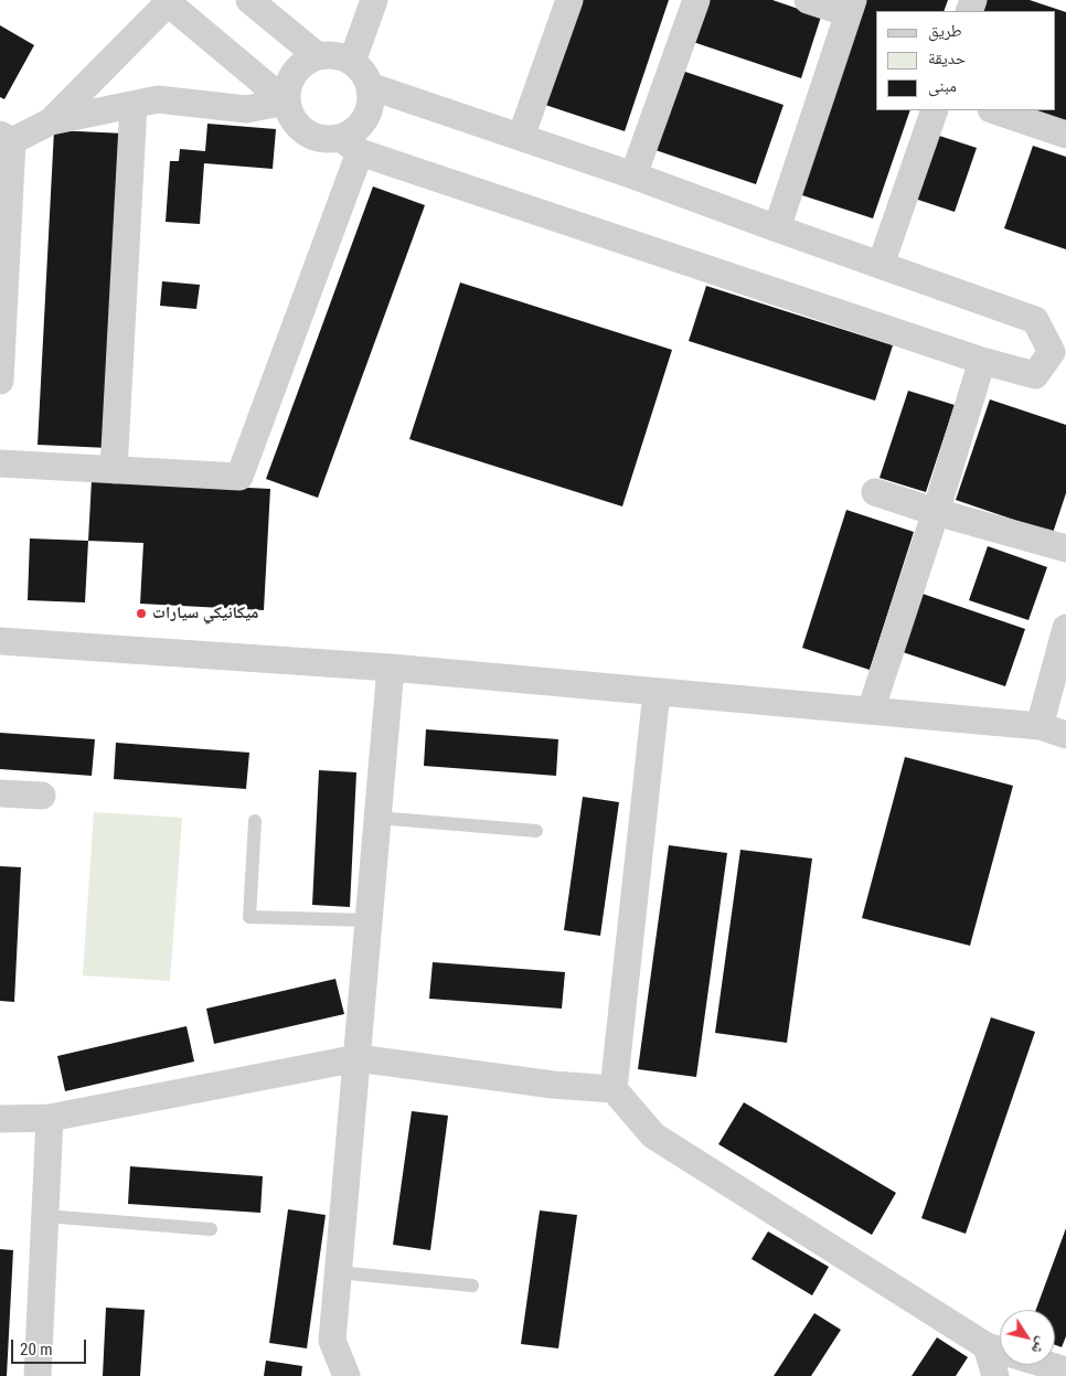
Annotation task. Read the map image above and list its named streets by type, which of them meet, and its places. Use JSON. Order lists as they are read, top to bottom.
{
  "places": ["ميكانيكي سيارات"],
  "legend": ["طريق", "حديقة", "مبنى"],
  "scale_bar": "20 m",
  "north": "bottom right"
}
